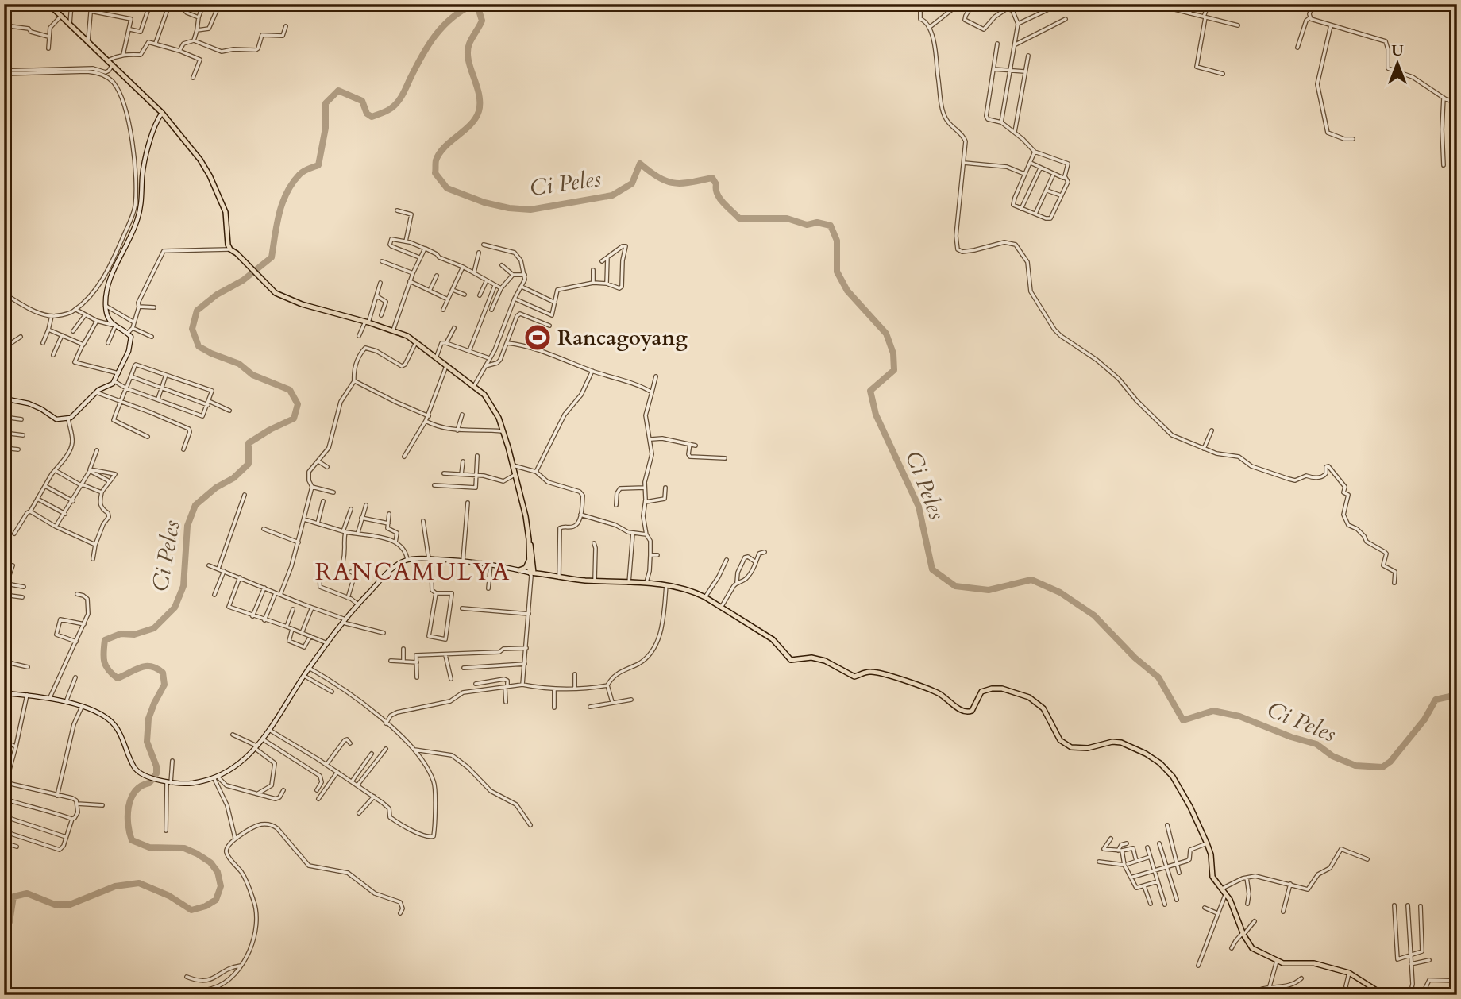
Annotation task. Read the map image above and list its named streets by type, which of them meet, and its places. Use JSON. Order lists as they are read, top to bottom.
{
  "districts": ["RANCAMULYA"],
  "water": ["Ci Peles"],
  "places": {
    "sports": ["Rancagoyang"]
  },
  "north": "top"
}
